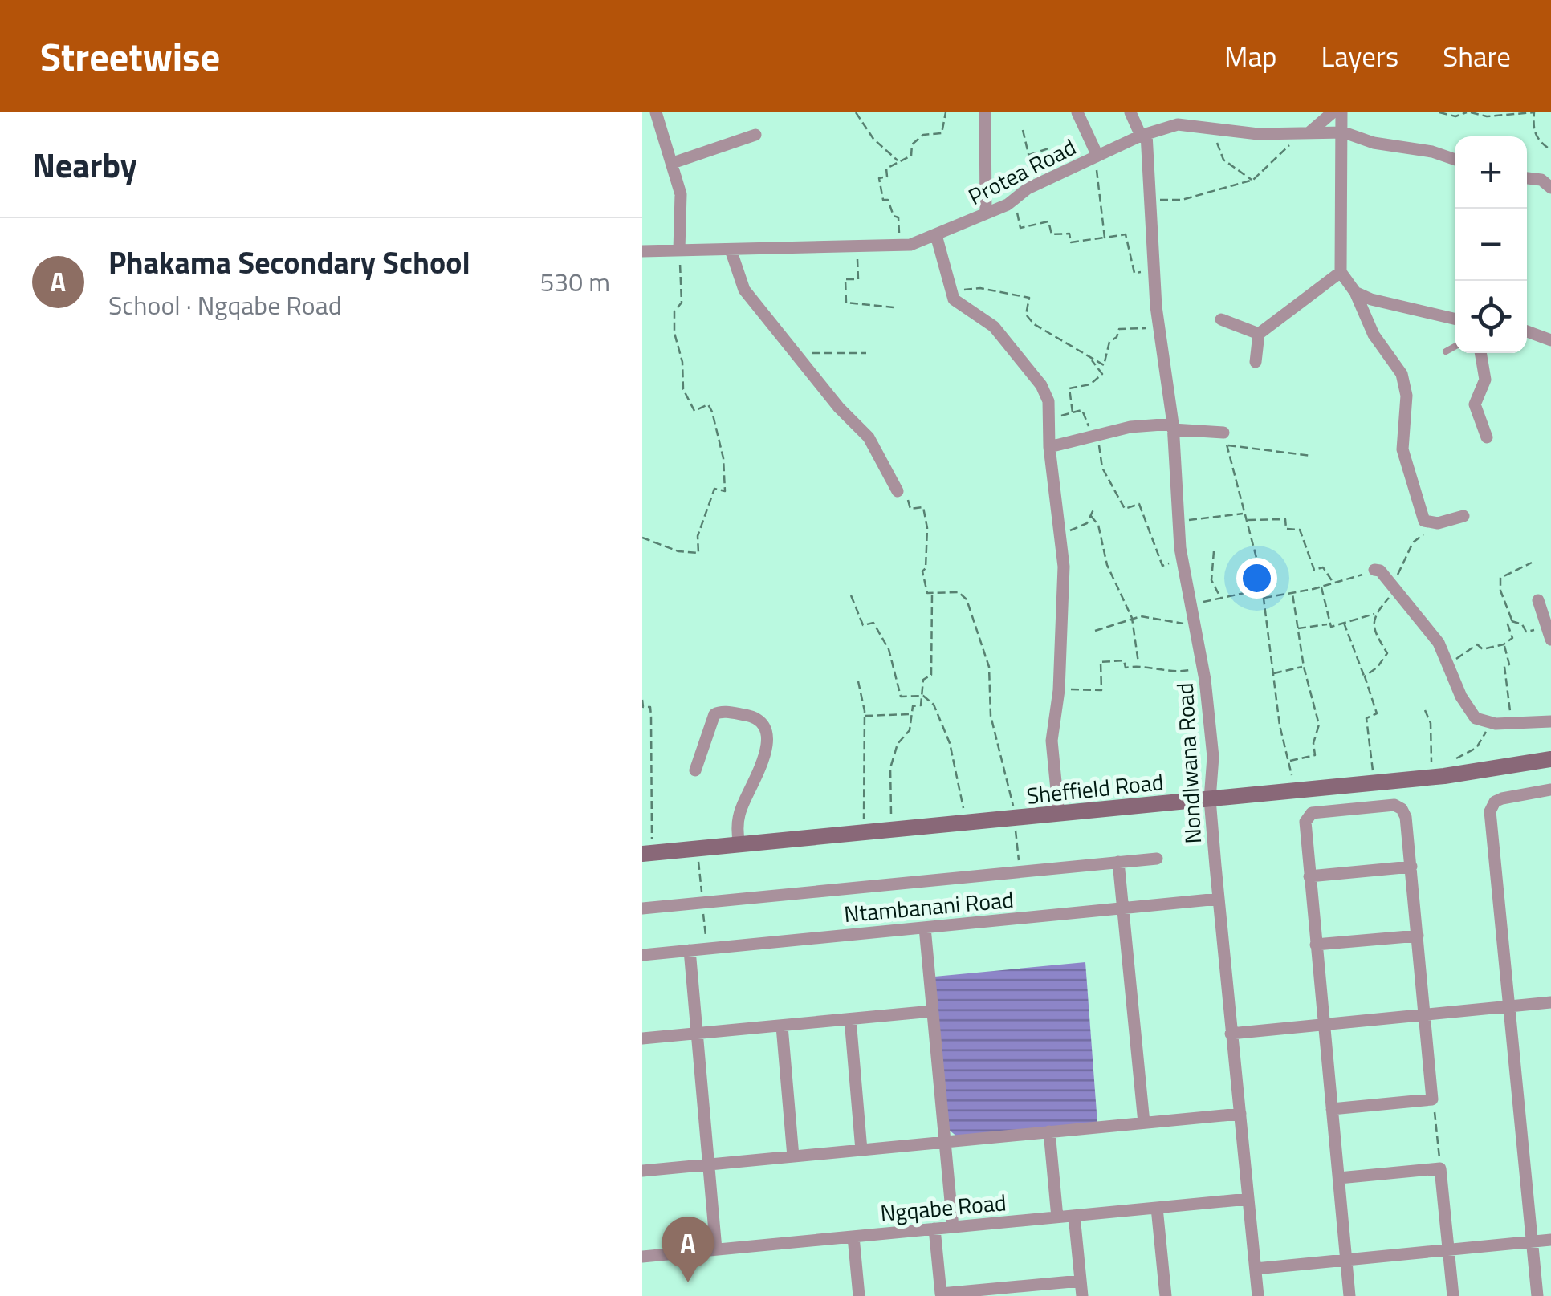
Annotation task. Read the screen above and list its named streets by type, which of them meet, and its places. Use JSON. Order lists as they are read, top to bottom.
{
  "streets": {
    "street": [
      "Protea Road",
      "Nondlwana Road",
      "Sheffield Road",
      "Ntambanani Road",
      "Ngqabe Road"
    ]
  },
  "crossings": [
    ["Protea Road", "Nondlwana Road"],
    ["Nondlwana Road", "Sheffield Road"],
    ["Nondlwana Road", "Ntambanani Road"],
    ["Nondlwana Road", "Ngqabe Road"]
  ],
  "page": {
    "header": "Streetwise",
    "nav": ["Map", "Layers", "Share"],
    "heading": "Nearby",
    "map_buttons": ["+", "−"],
    "list": [
      {
        "mark": "A",
        "name": "Phakama Secondary School",
        "note": "School · Ngqabe Road",
        "value": "530 m"
      }
    ],
    "pins": "A"
  }
}
